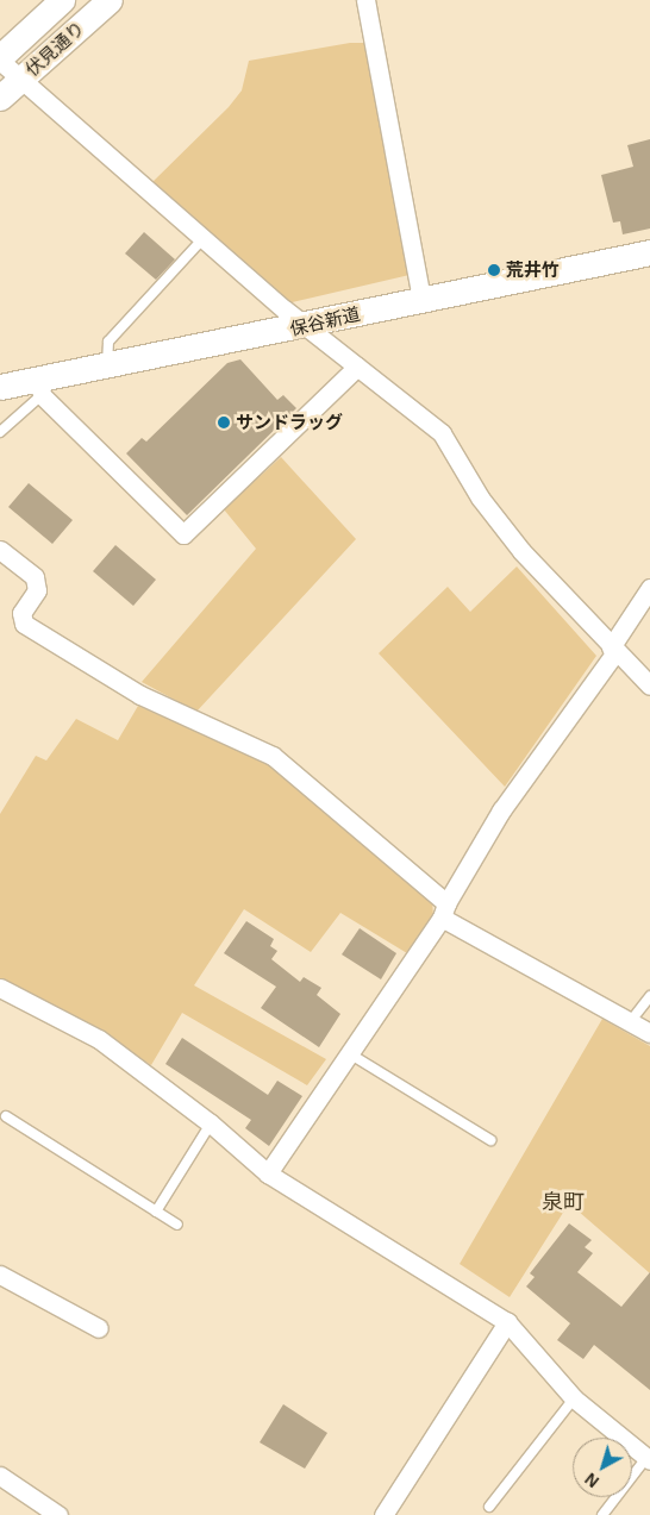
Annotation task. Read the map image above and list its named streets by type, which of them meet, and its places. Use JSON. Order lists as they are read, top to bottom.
{
  "streets": {
    "main road": ["伏見通り", "保谷新道"]
  },
  "districts": ["泉町"],
  "places": ["荒井竹", "サンドラッグ"],
  "north": "bottom left"
}
